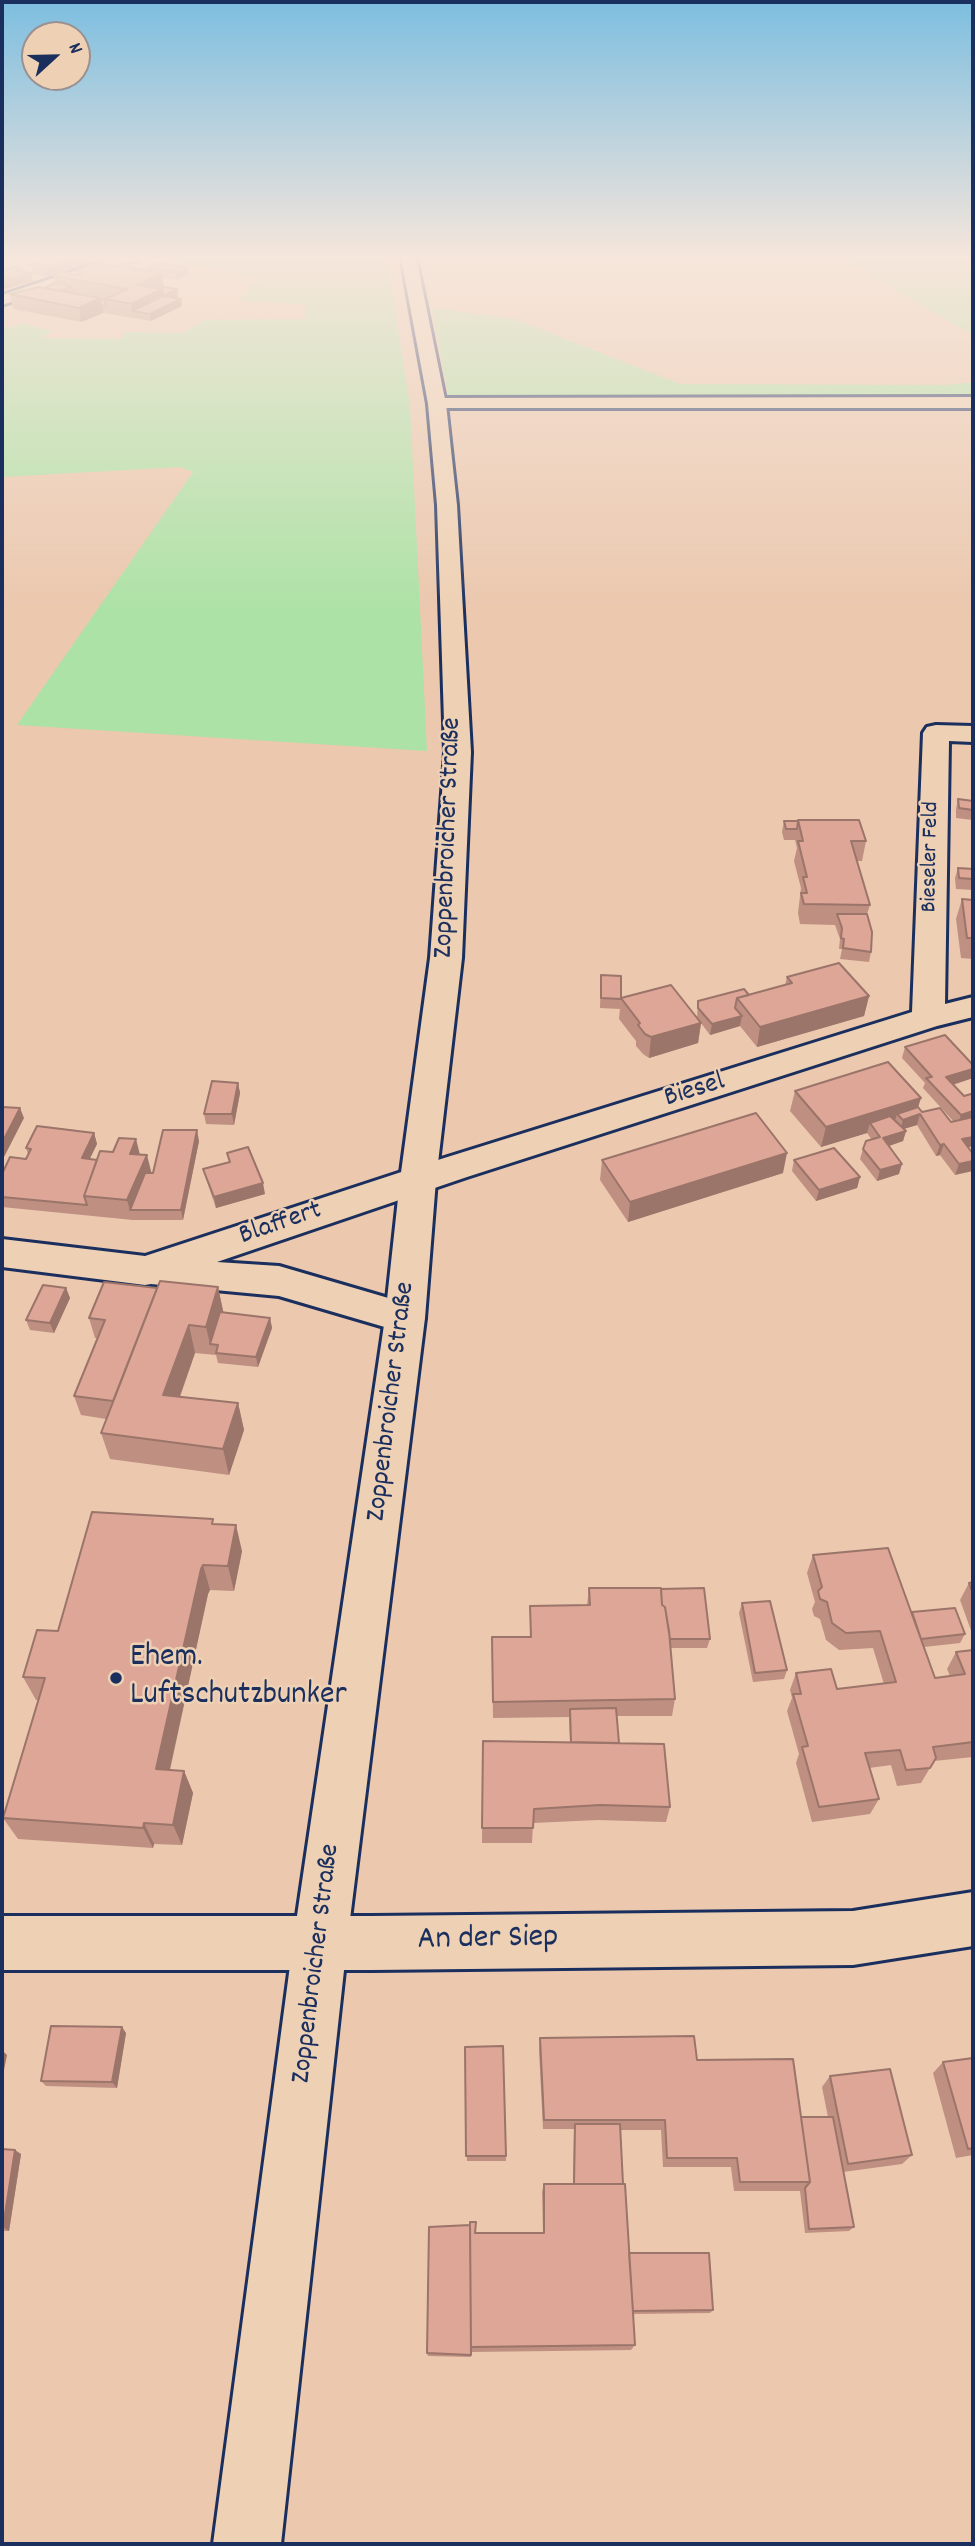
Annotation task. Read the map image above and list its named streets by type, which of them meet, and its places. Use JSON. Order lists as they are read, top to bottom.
{
  "streets": {
    "street": [
      "Zoppenbroicher Straße",
      "Bieseler Feld",
      "Biesel",
      "Blaffert",
      "An der Siep"
    ]
  },
  "crossings": [
    ["Zoppenbroicher Straße", "Biesel"],
    ["Zoppenbroicher Straße", "Blaffert"],
    ["Zoppenbroicher Straße", "An der Siep"],
    ["Bieseler Feld", "Biesel"],
    ["Biesel", "Blaffert"]
  ],
  "places": ["Ehem. Luftschutzbunker"],
  "north": "right"
}
